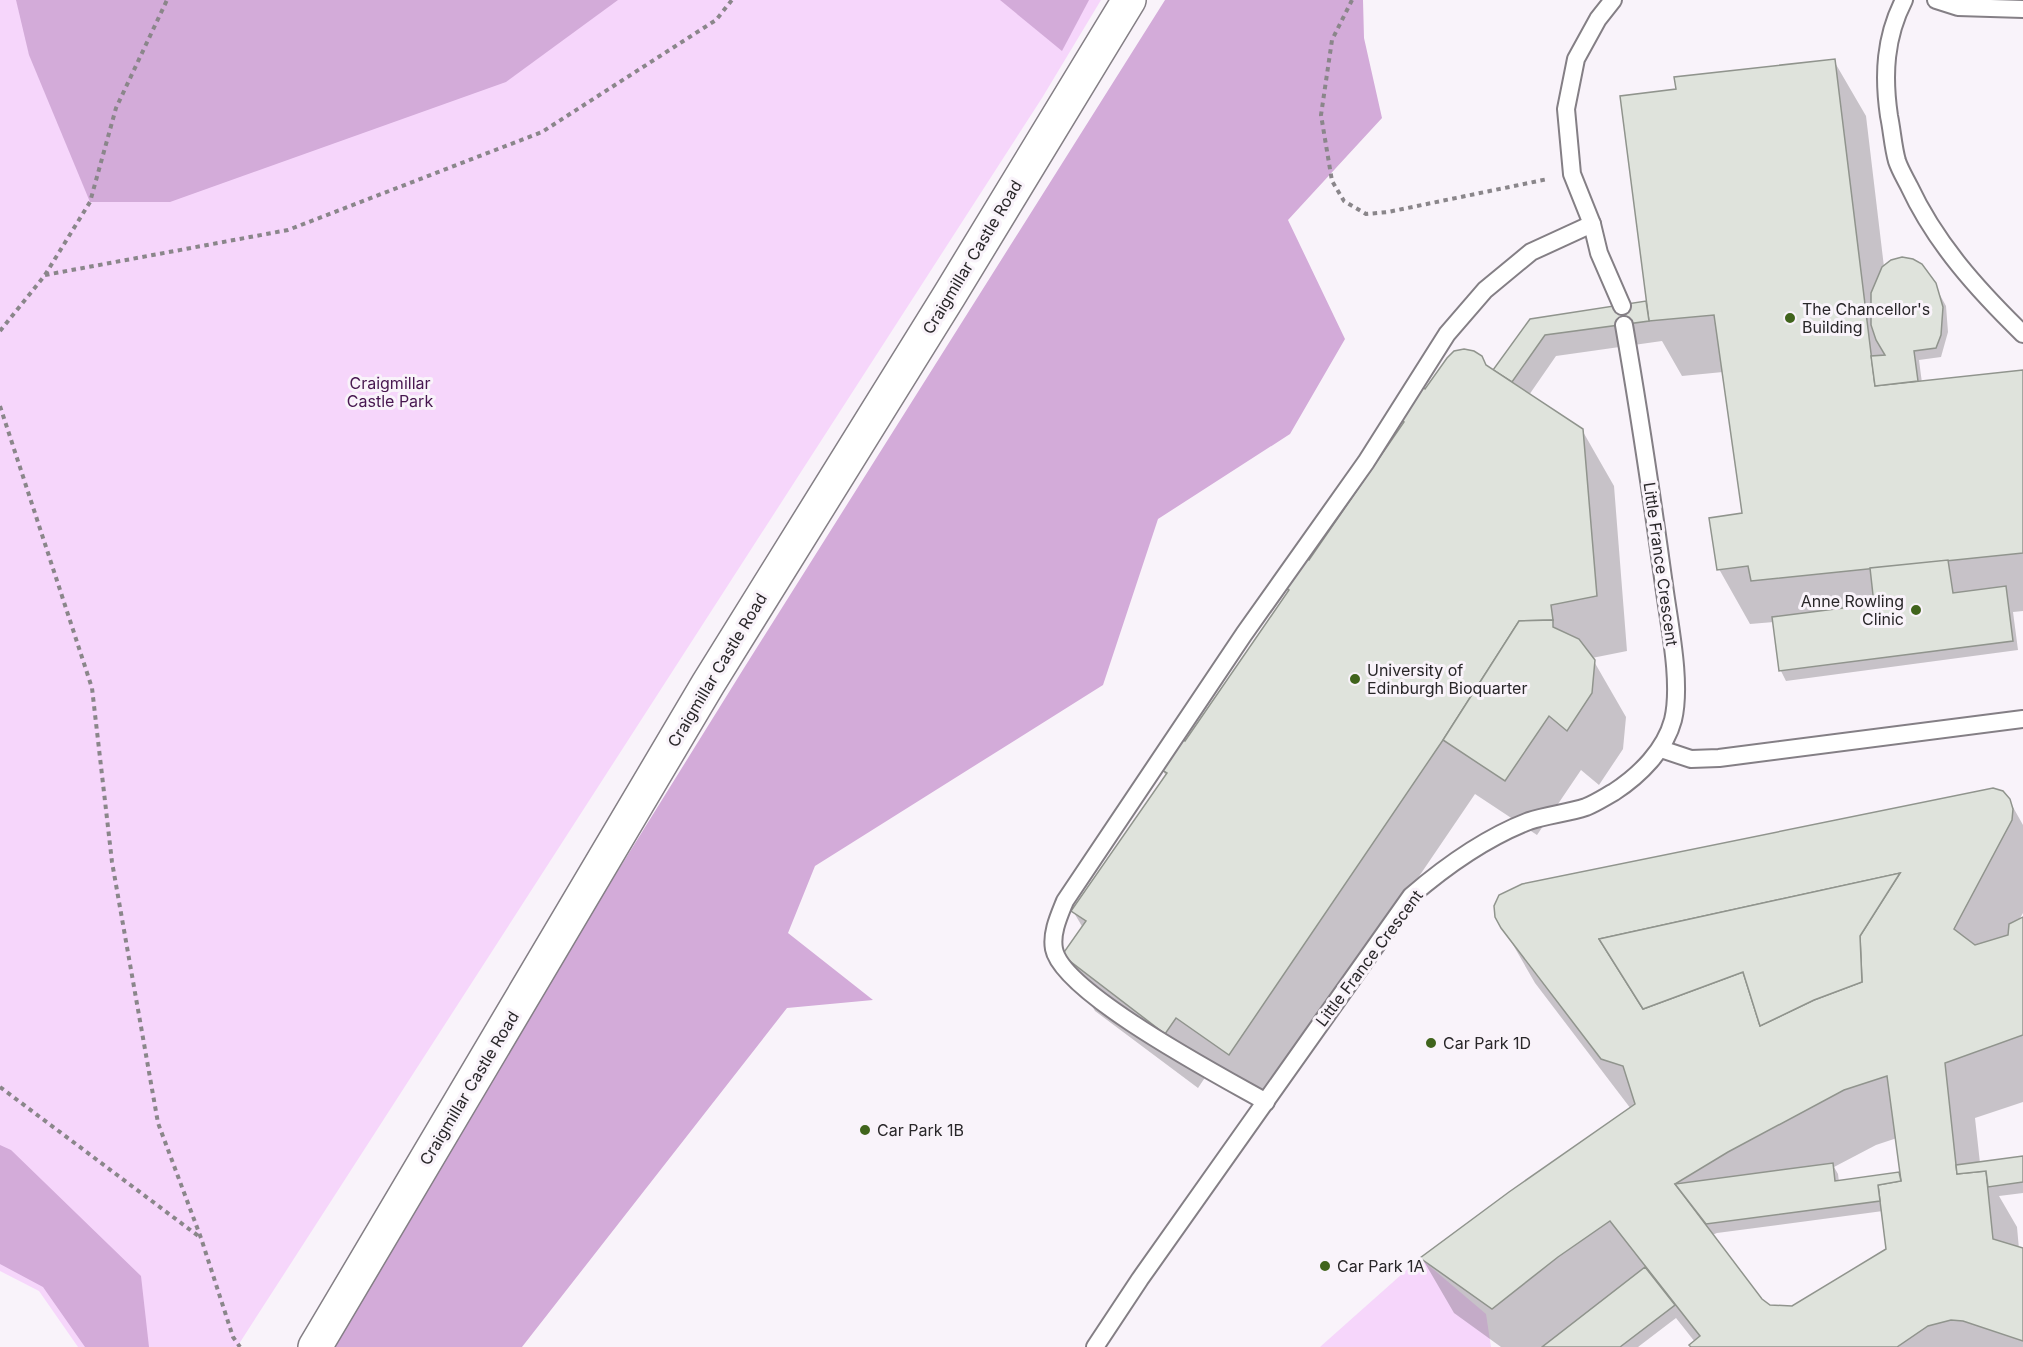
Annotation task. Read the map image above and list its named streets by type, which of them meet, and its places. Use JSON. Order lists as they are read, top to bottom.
{
  "streets": {
    "street": ["Craigmillar Castle Road"],
    "lane": ["Little France Crescent"]
  },
  "parks": ["Craigmillar Castle Park"],
  "places": [
    "The Chancellor's Building",
    "Anne Rowling Clinic",
    "University of Edinburgh Bioquarter",
    "Car Park 1D",
    "Car Park 1B",
    "Car Park 1A"
  ]
}
